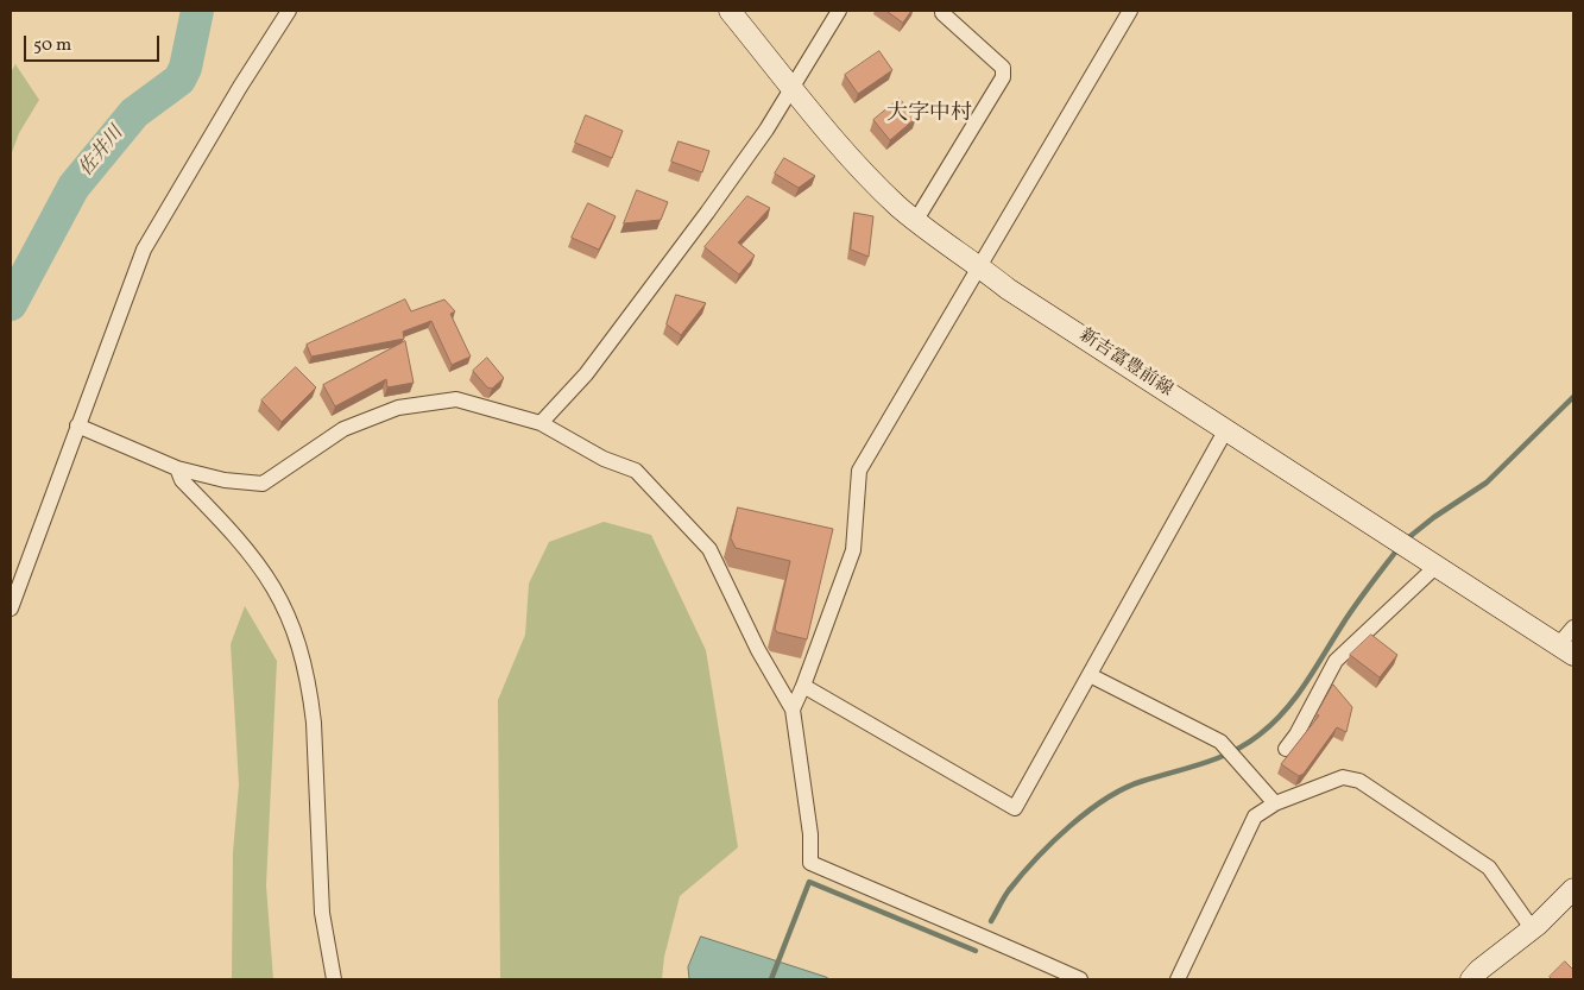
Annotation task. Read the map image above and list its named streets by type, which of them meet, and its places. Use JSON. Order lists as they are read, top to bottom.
{
  "streets": {
    "main road": ["新吉富豊前線"]
  },
  "districts": ["大字中村"],
  "water": ["佐井川"],
  "scale_bar": "50 m"
}
